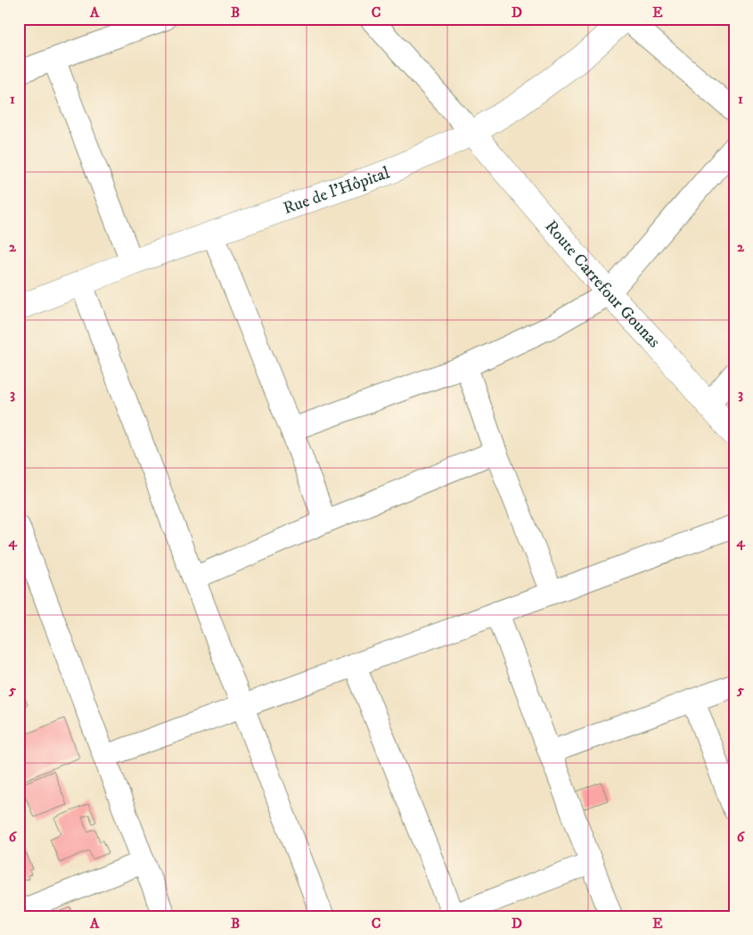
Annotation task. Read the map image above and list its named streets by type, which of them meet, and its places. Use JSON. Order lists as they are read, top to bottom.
{
  "streets": {
    "main road": ["Rue de l'Hôpital", "Route Carrefour Gounas"]
  },
  "crossings": [
    ["Rue de l'Hôpital", "Route Carrefour Gounas"]
  ],
  "grid": {
    "columns": [
      "A",
      "B",
      "C",
      "D",
      "E"
    ],
    "rows": [
      "1",
      "2",
      "3",
      "4",
      "5",
      "6"
    ]
  }
}
